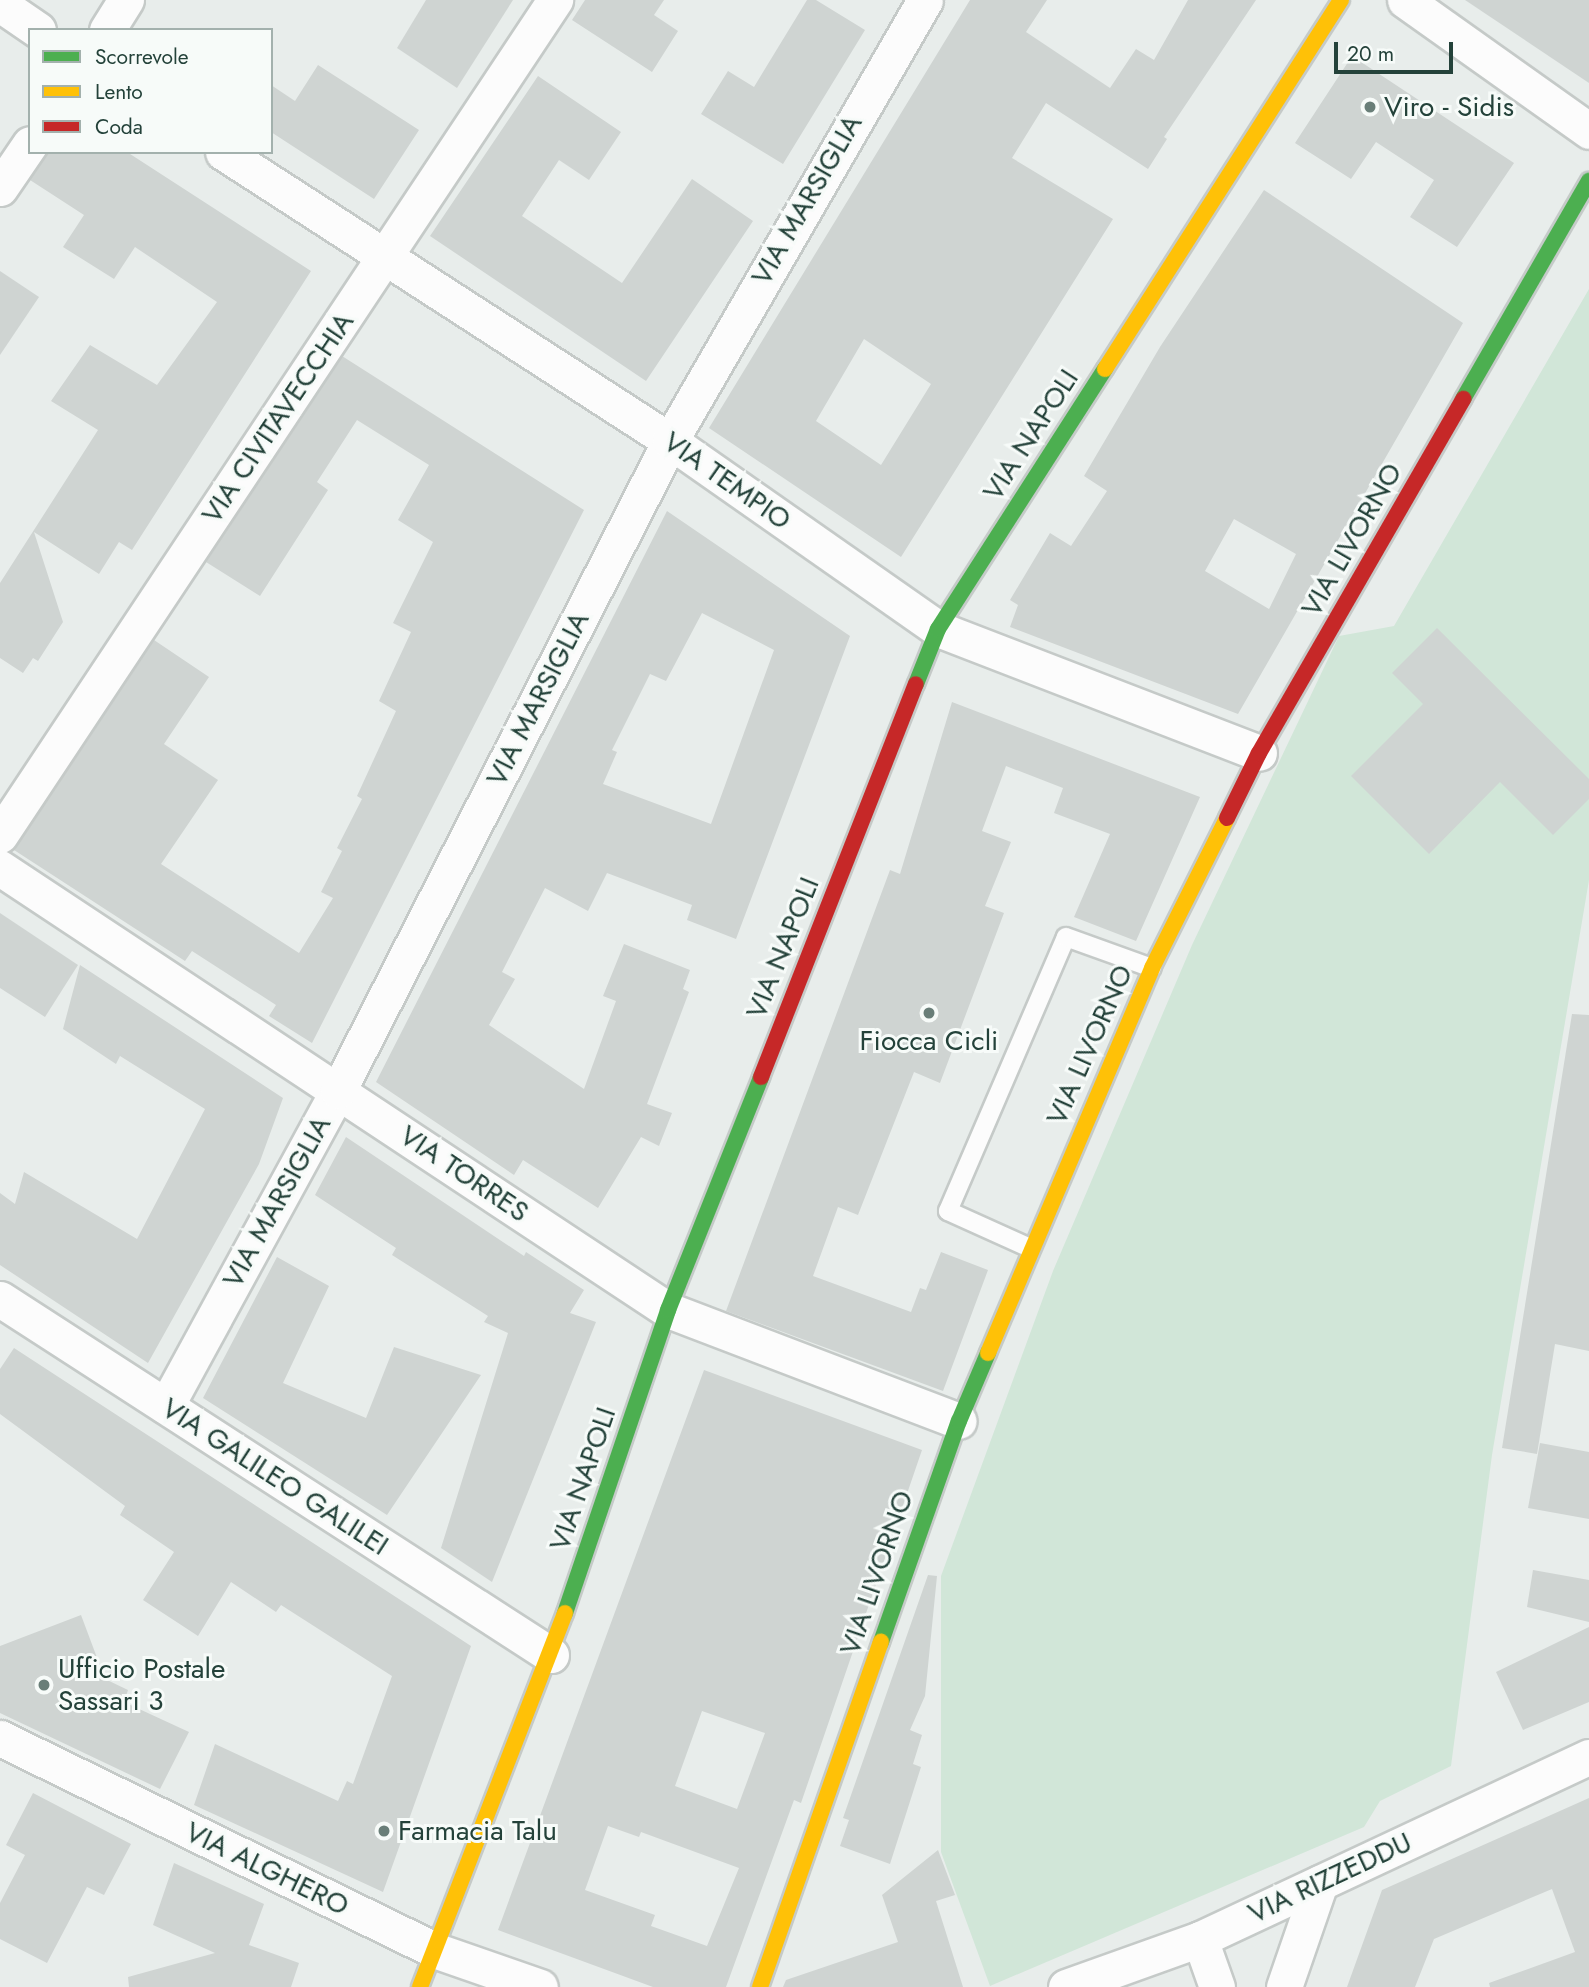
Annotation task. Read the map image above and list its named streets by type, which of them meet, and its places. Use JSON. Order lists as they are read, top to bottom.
{
  "streets": {
    "main road": ["VIA NAPOLI", "VIA LIVORNO"],
    "street": [
      "VIA MARSIGLIA",
      "VIA CIVITAVECCHIA",
      "VIA TEMPIO",
      "VIA TORRES",
      "VIA GALILEO GALILEI",
      "VIA ALGHERO",
      "VIA RIZZEDDU"
    ]
  },
  "crossings": [
    ["VIA MARSIGLIA", "VIA TEMPIO"],
    ["VIA MARSIGLIA", "VIA TORRES"],
    ["VIA MARSIGLIA", "VIA GALILEO GALILEI"],
    ["VIA CIVITAVECCHIA", "VIA TEMPIO"],
    ["VIA NAPOLI", "VIA TEMPIO"],
    ["VIA NAPOLI", "VIA TORRES"],
    ["VIA NAPOLI", "VIA GALILEO GALILEI"],
    ["VIA NAPOLI", "VIA ALGHERO"],
    ["VIA TEMPIO", "VIA LIVORNO"],
    ["VIA LIVORNO", "VIA TORRES"]
  ],
  "places": [
    "Viro - Sidis",
    "Fiocca Cicli",
    "Ufficio Postale Sassari 3",
    "Farmacia Talu"
  ],
  "legend": ["Scorrevole", "Lento", "Coda"],
  "scale_bar": "20 m"
}
